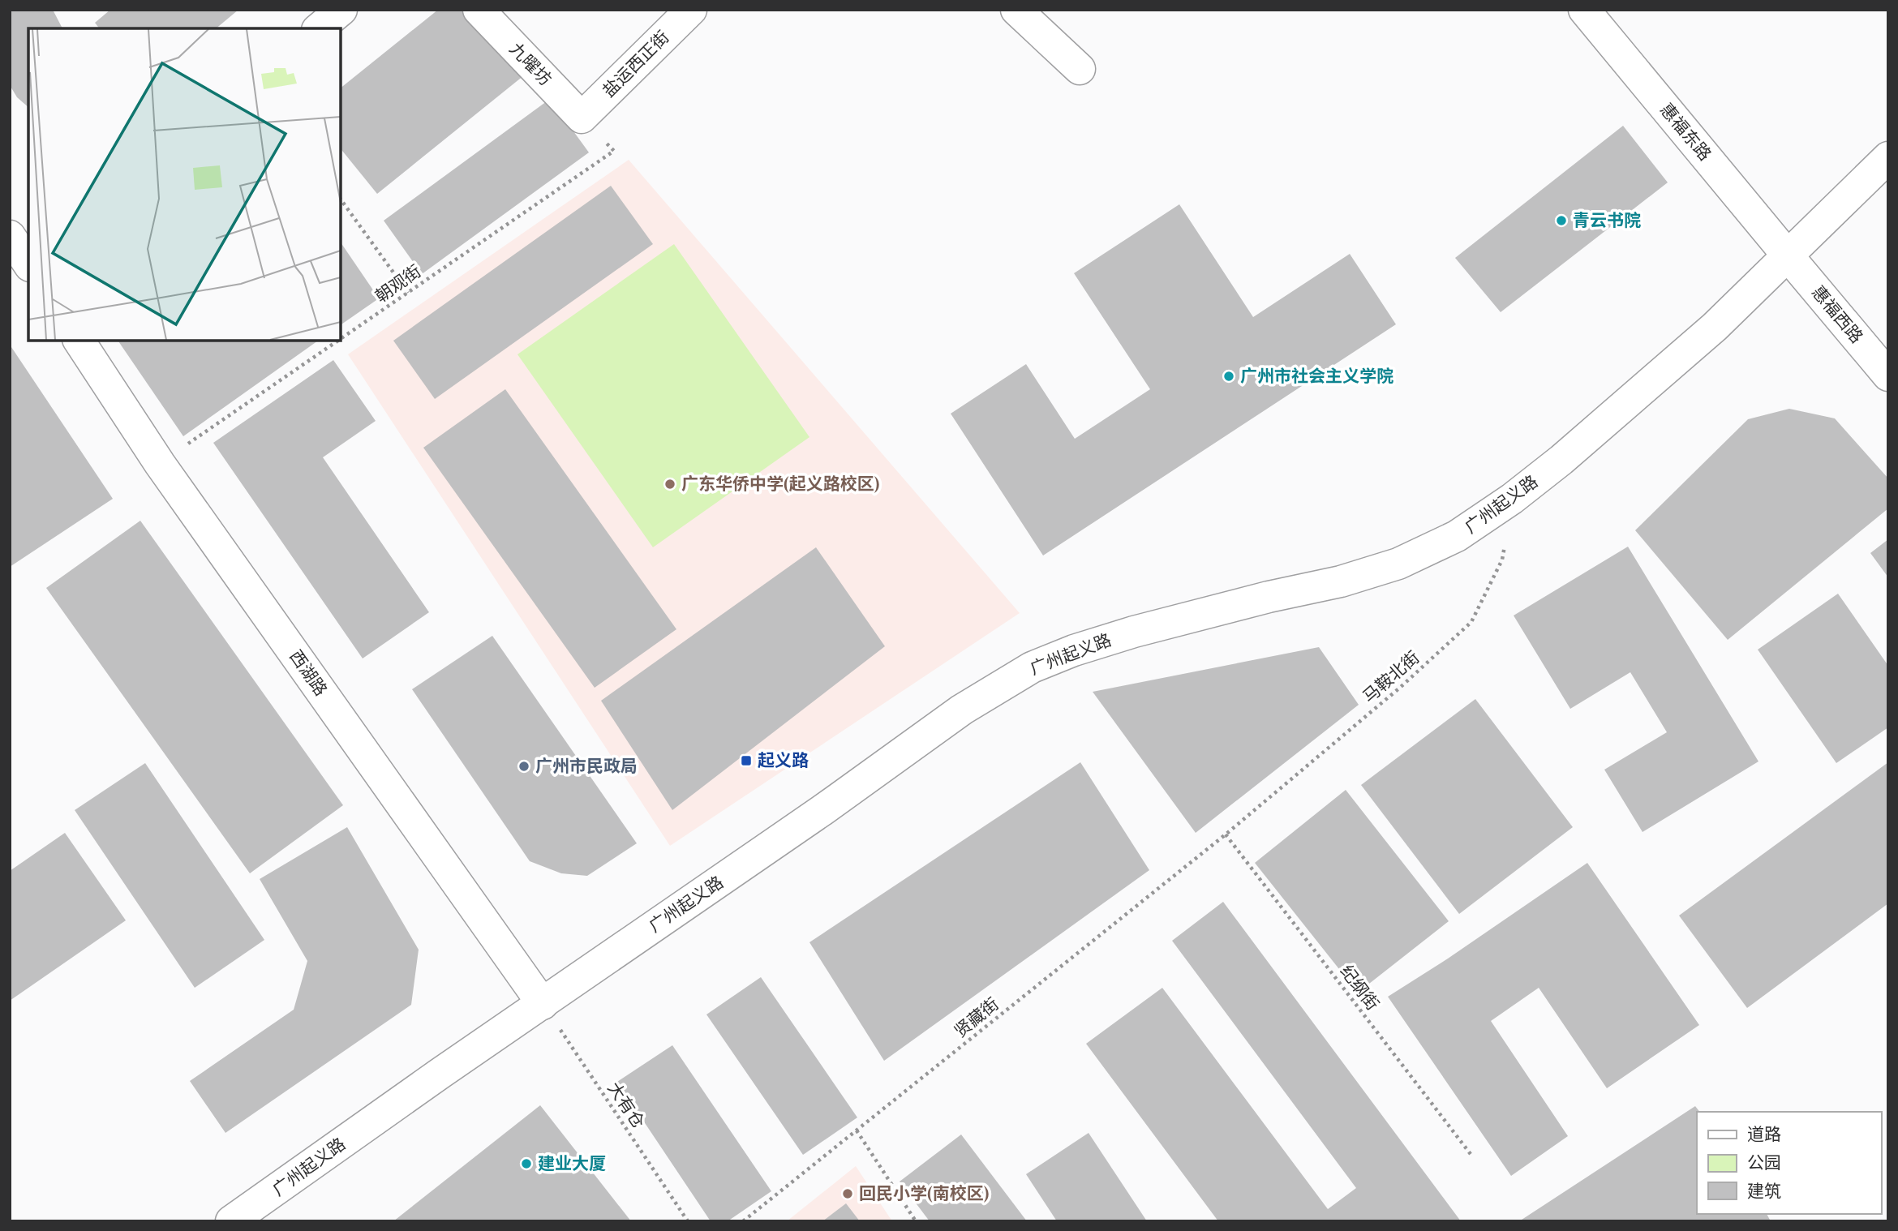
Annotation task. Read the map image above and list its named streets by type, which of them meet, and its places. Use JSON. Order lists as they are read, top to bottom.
{
  "streets": {
    "main road": [
      "九曜坊",
      "盐运西正街",
      "惠福东路",
      "惠福西路",
      "广州起义路",
      "西湖路"
    ],
    "path": [
      "朝观街",
      "马鞍北街",
      "纪纲街",
      "贤藏街",
      "大有仓"
    ]
  },
  "crossings": [
    ["九曜坊", "盐运西正街"],
    ["九曜坊", "朝观街"],
    ["盐运西正街", "朝观街"],
    ["惠福东路", "惠福西路"],
    ["惠福东路", "广州起义路"],
    ["朝观街", "西湖路"],
    ["惠福西路", "广州起义路"],
    ["广州起义路", "西湖路"],
    ["广州起义路", "马鞍北街"],
    ["广州起义路", "大有仓"],
    ["西湖路", "大有仓"],
    ["马鞍北街", "纪纲街"],
    ["马鞍北街", "贤藏街"],
    ["纪纲街", "贤藏街"]
  ],
  "places": {
    "other": [
      "青云书院",
      "广州市社会主义学院",
      "广东华侨中学(起义路校区)",
      "广州市民政局",
      "建业大厦",
      "回民小学(南校区)"
    ],
    "transit": ["起义路"]
  },
  "legend": ["道路", "公园", "建筑"]
}
